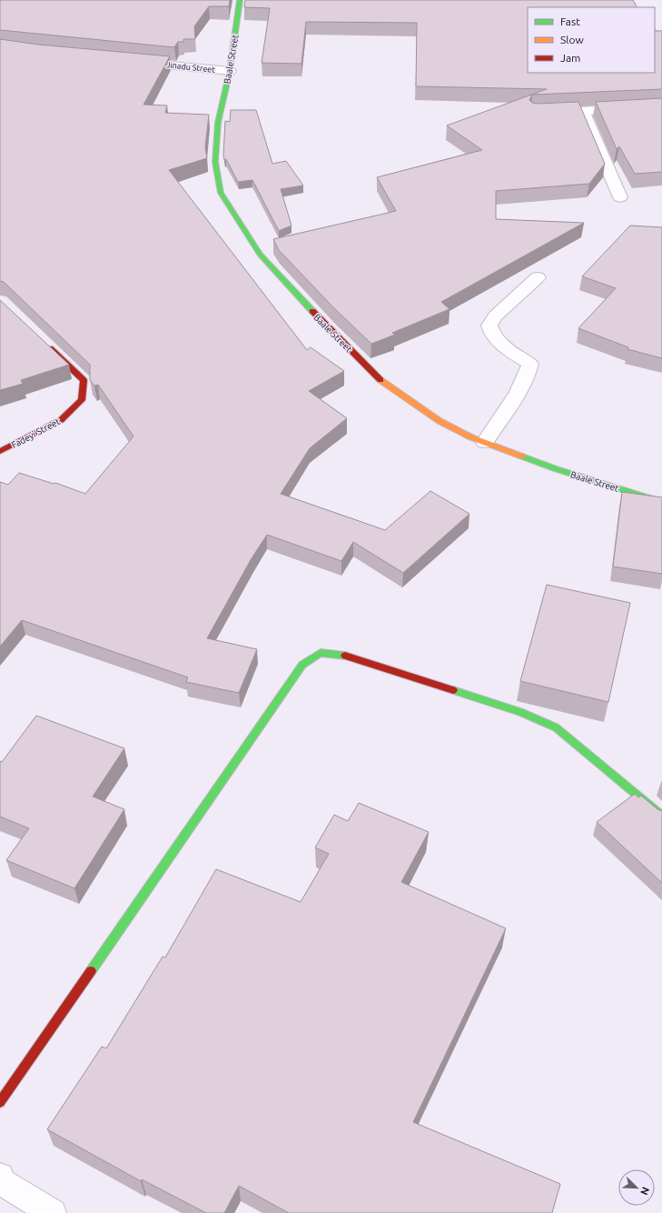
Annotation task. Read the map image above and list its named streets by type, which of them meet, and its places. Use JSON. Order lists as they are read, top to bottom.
{
  "streets": {
    "street": ["Baale Street", "Jinadu Street", "Fadeyi Street"]
  },
  "crossings": [
    ["Baale Street", "Jinadu Street"]
  ],
  "legend": ["Fast", "Slow", "Jam"],
  "north": "bottom right"
}
